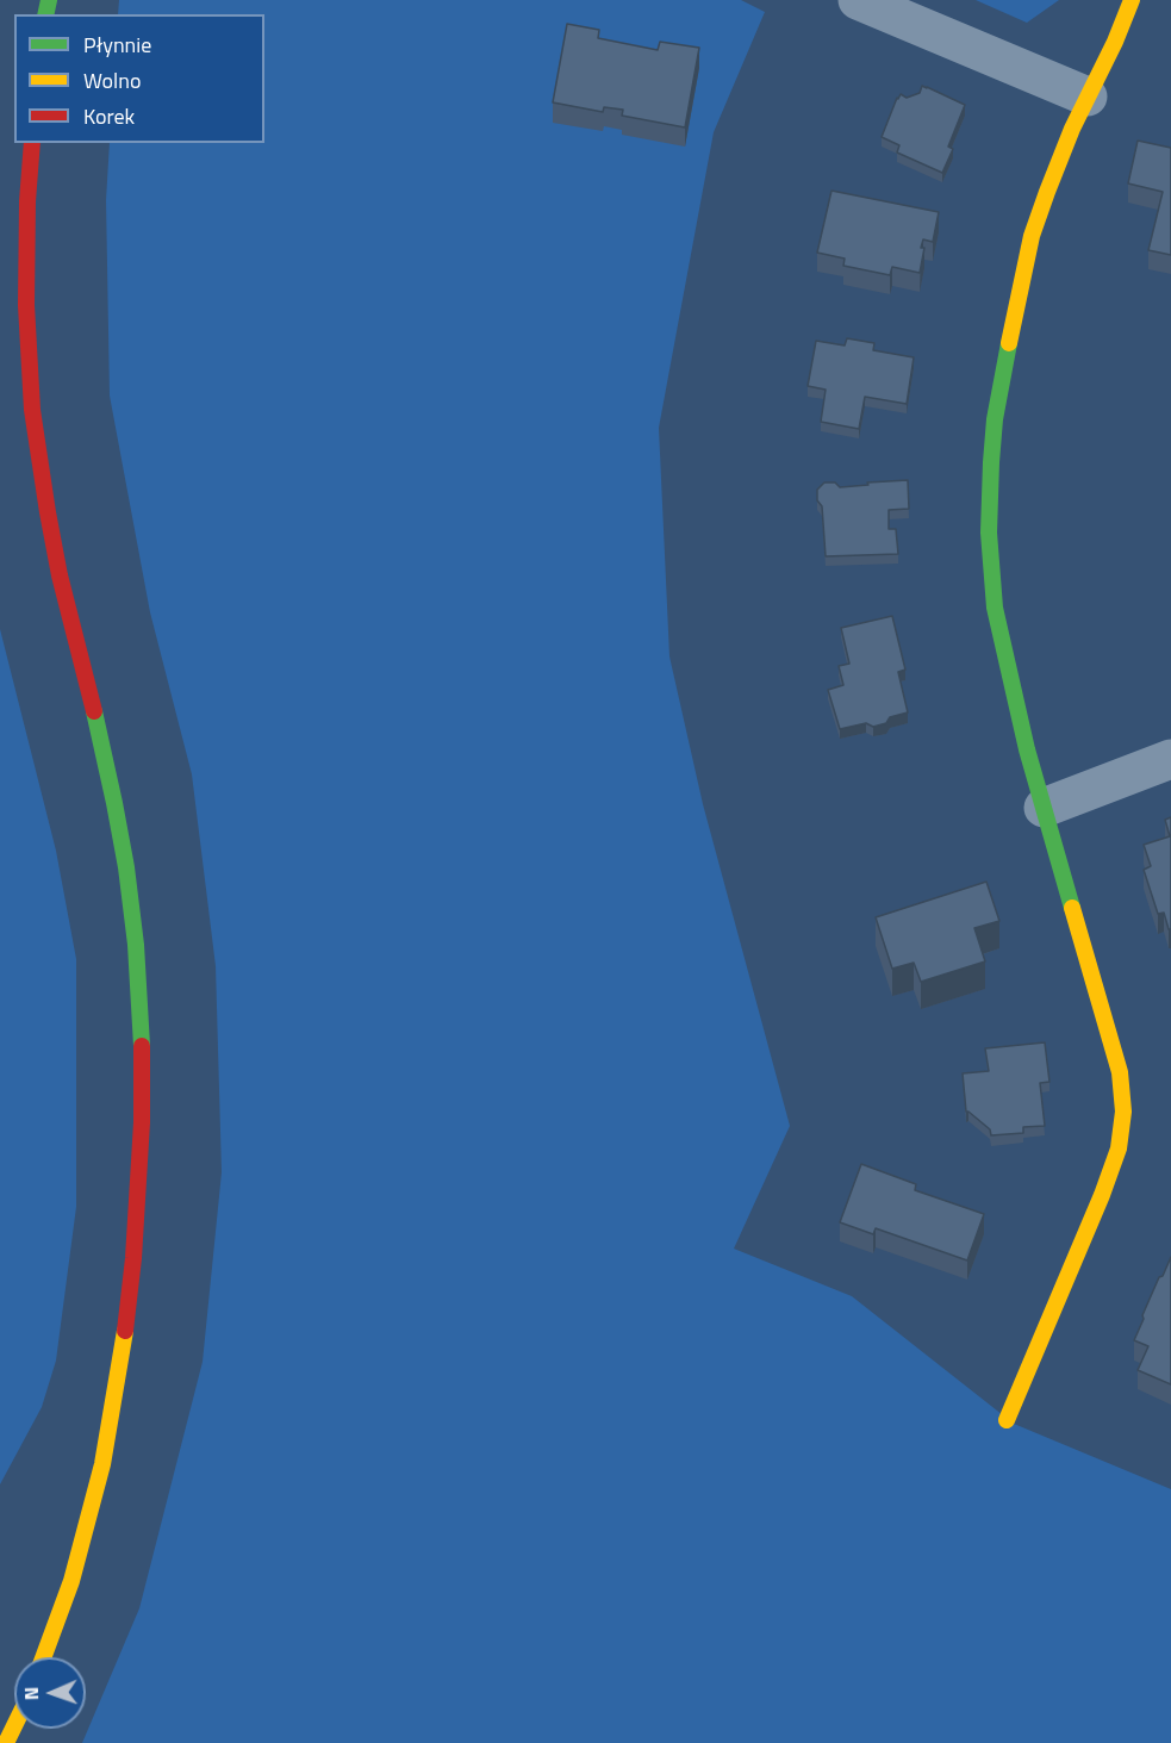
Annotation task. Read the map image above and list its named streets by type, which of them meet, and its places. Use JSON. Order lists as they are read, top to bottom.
{
  "legend": ["Płynnie", "Wolno", "Korek"],
  "north": "left"
}
